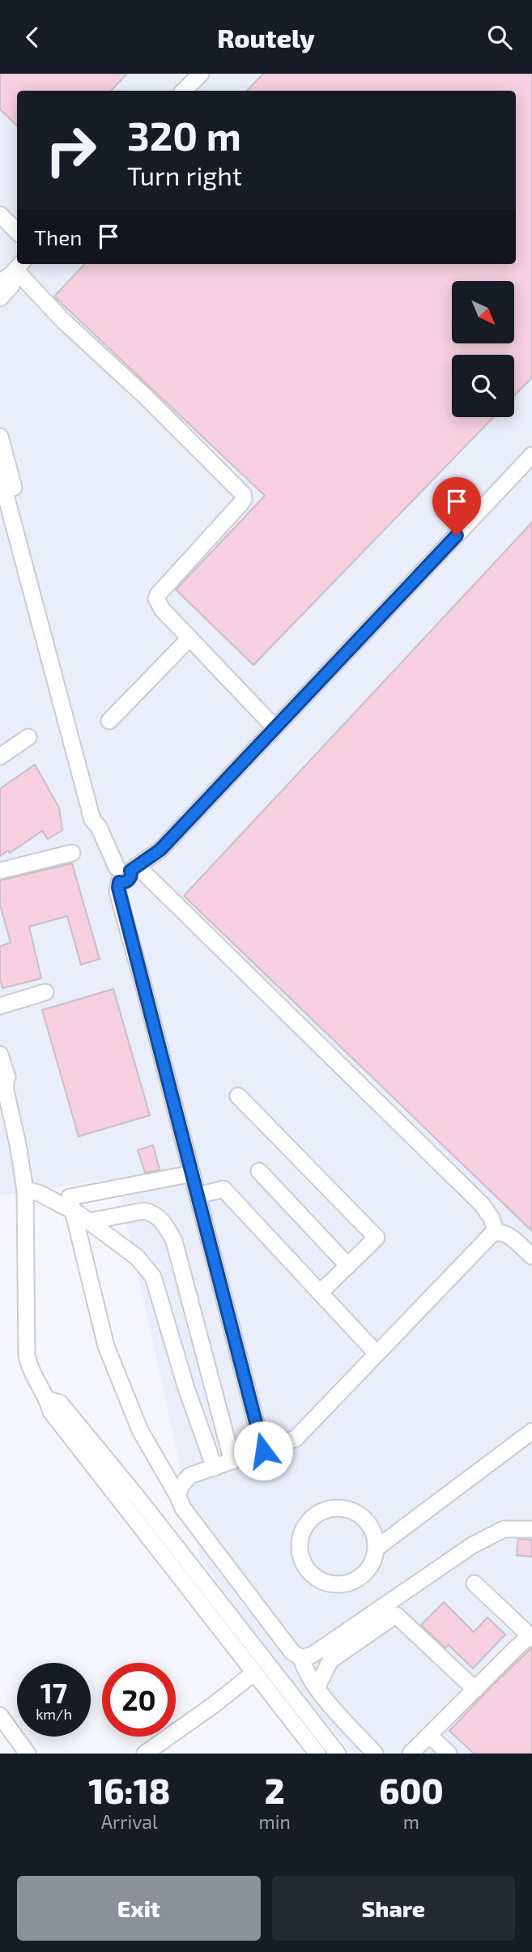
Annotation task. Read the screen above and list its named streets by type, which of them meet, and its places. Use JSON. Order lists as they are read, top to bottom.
{
  "north": "bottom right",
  "page": {
    "header": "Routely",
    "turn": ["320 m", "Turn right"],
    "then": "Then",
    "speed": "17 km/h",
    "limit": "20",
    "eta": [
      "16:18",
      "Arrival",
      "2",
      "min",
      "600",
      "m"
    ],
    "buttons": ["Exit", "Share"]
  }
}
